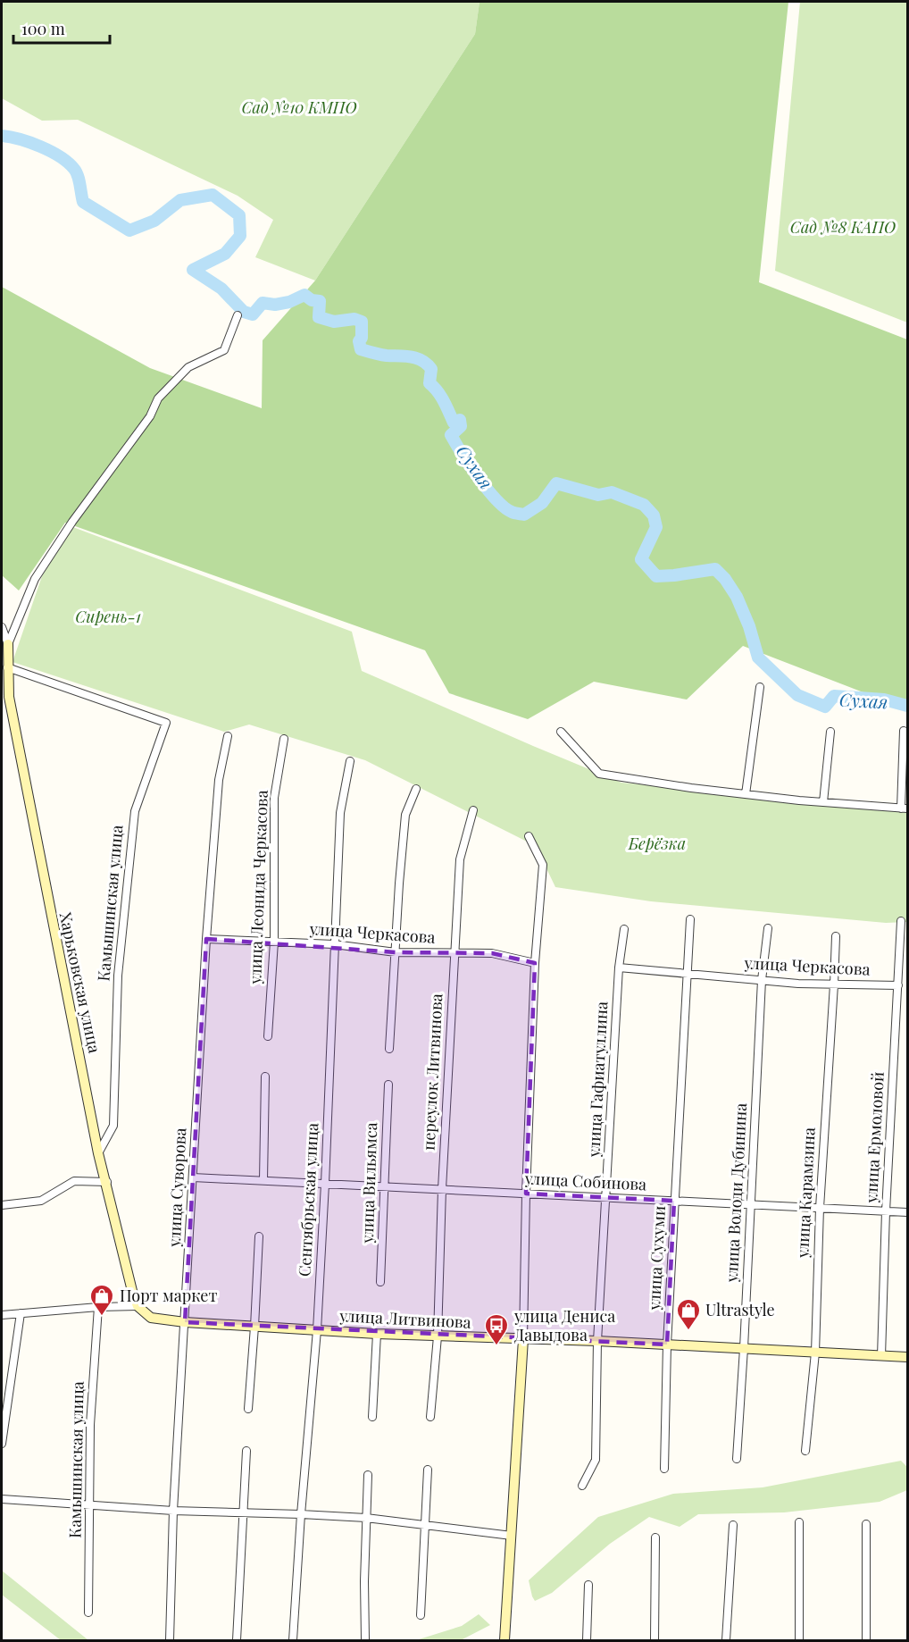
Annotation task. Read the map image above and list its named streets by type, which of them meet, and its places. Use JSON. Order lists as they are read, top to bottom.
{
  "streets": {
    "street": [
      "улица Леонида Черкасова",
      "Камышинская улица",
      "улица Черкасова",
      "Харьковская улица",
      "переулок Литвинова",
      "улица Гафиатуллина",
      "улица Ермоловой",
      "улица Собинова",
      "улица Вильямса",
      "улица Суворова",
      "улица Володи Дубинина",
      "улица Карамзина",
      "Сентябрьская улица",
      "улица Сухуми",
      "улица Литвинова"
    ]
  },
  "crossings": [
    ["улица Леонида Черкасова", "улица Черкасова"],
    ["Камышинская улица", "Харьковская улица"],
    ["улица Черкасова", "переулок Литвинова"],
    ["улица Черкасова", "улица Гафиатуллина"],
    ["улица Черкасова", "улица Ермоловой"],
    ["улица Черкасова", "улица Суворова"],
    ["улица Черкасова", "улица Володи Дубинина"],
    ["улица Черкасова", "улица Карамзина"],
    ["улица Черкасова", "Сентябрьская улица"],
    ["улица Черкасова", "улица Сухуми"],
    ["Харьковская улица", "улица Литвинова"],
    ["переулок Литвинова", "улица Собинова"],
    ["переулок Литвинова", "улица Литвинова"],
    ["улица Гафиатуллина", "улица Собинова"],
    ["улица Гафиатуллина", "улица Литвинова"],
    ["улица Ермоловой", "улица Собинова"],
    ["улица Ермоловой", "улица Литвинова"],
    ["улица Собинова", "улица Вильямса"],
    ["улица Собинова", "улица Суворова"],
    ["улица Собинова", "улица Володи Дубинина"],
    ["улица Собинова", "улица Карамзина"],
    ["улица Собинова", "Сентябрьская улица"],
    ["улица Собинова", "улица Сухуми"],
    ["улица Суворова", "улица Литвинова"],
    ["улица Володи Дубинина", "улица Литвинова"],
    ["улица Карамзина", "улица Литвинова"],
    ["Сентябрьская улица", "улица Литвинова"],
    ["улица Сухуми", "улица Литвинова"]
  ],
  "water": ["Сухая"],
  "parks": [
    "Сад №10 КМПО",
    "Сад №8 КАПО",
    "Сирень-1",
    "Берёзка"
  ],
  "places": {
    "shop": ["Порт маркет", "Ultrastyle"],
    "bus stop": ["улица Дениса Давыдова"]
  },
  "scale_bar": "100 m"
}
